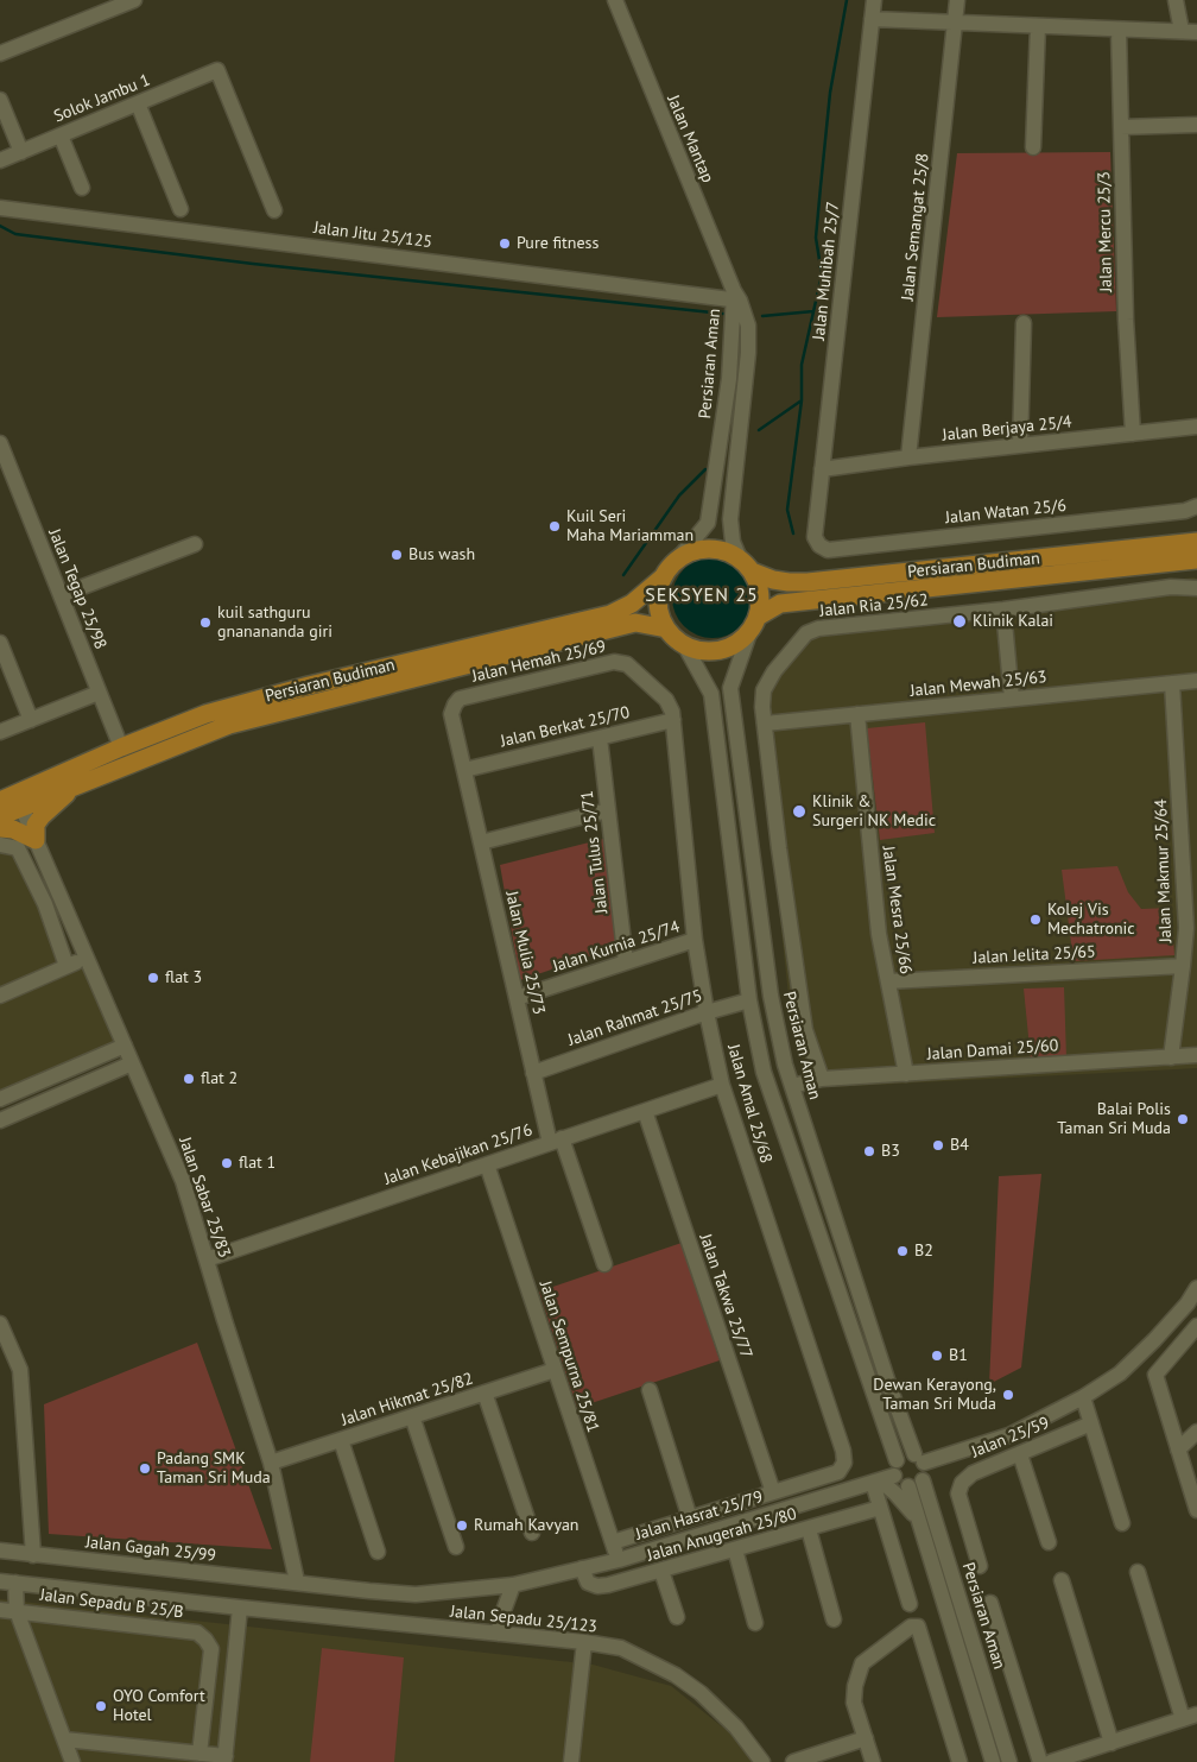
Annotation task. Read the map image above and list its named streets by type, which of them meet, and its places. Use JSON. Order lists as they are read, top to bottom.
{
  "streets": {
    "main road": ["Persiaran Budiman"],
    "street": [
      "Solok Jambu 1",
      "Jalan Mantap",
      "Jalan Semangat 25/8",
      "Jalan Mercu 25/3",
      "Jalan Jitu 25/125",
      "Jalan Muhibah 25/7",
      "Persiaran Aman",
      "Jalan Berjaya 25/4",
      "Jalan Watan 25/6",
      "Jalan Tegap 25/98",
      "Jalan Ria 25/62",
      "Jalan Hemah 25/69",
      "Jalan Mewah 25/63",
      "Jalan Berkat 25/70",
      "Jalan Tulus 25/71",
      "Jalan Makmur 25/64",
      "Jalan Mesra 25/66",
      "Jalan Kurnia 25/74",
      "Jalan Mulia 25/73",
      "Jalan Jelita 25/65",
      "Jalan Rahmat 25/75",
      "Jalan Damai 25/60",
      "Jalan Amal 25/68",
      "Jalan Kebajikan 25/76",
      "Jalan Sabar 25/83",
      "Jalan Takwa 25/77",
      "Jalan Sempurna 25/81",
      "Jalan Hikmat 25/82",
      "Jalan 25/59",
      "Jalan Hasrat 25/79",
      "Jalan Anugerah 25/80",
      "Jalan Gagah 25/99",
      "Jalan Sepadu B 25/B",
      "Jalan Sepadu 25/123"
    ]
  },
  "crossings": [
    ["Jalan Mantap", "Jalan Jitu 25/125"],
    ["Jalan Mantap", "Persiaran Aman"],
    ["Jalan Semangat 25/8", "Jalan Berjaya 25/4"],
    ["Jalan Mercu 25/3", "Jalan Berjaya 25/4"],
    ["Jalan Jitu 25/125", "Persiaran Aman"],
    ["Jalan Muhibah 25/7", "Jalan Berjaya 25/4"],
    ["Jalan Muhibah 25/7", "Jalan Watan 25/6"],
    ["Persiaran Aman", "Persiaran Budiman"],
    ["Persiaran Aman", "Jalan Damai 25/60"],
    ["Persiaran Aman", "Jalan Hasrat 25/79"],
    ["Persiaran Budiman", "Jalan Tegap 25/98"],
    ["Persiaran Budiman", "Jalan Sabar 25/83"],
    ["Jalan Ria 25/62", "Jalan Mewah 25/63"],
    ["Jalan Ria 25/62", "Jalan Damai 25/60"],
    ["Jalan Hemah 25/69", "Jalan Berkat 25/70"],
    ["Jalan Hemah 25/69", "Jalan Mulia 25/73"],
    ["Jalan Hemah 25/69", "Jalan Amal 25/68"],
    ["Jalan Mewah 25/63", "Jalan Makmur 25/64"],
    ["Jalan Mewah 25/63", "Jalan Mesra 25/66"],
    ["Jalan Berkat 25/70", "Jalan Tulus 25/71"],
    ["Jalan Berkat 25/70", "Jalan Mulia 25/73"],
    ["Jalan Berkat 25/70", "Jalan Amal 25/68"],
    ["Jalan Tulus 25/71", "Jalan Kurnia 25/74"],
    ["Jalan Makmur 25/64", "Jalan Jelita 25/65"],
    ["Jalan Makmur 25/64", "Jalan Damai 25/60"],
    ["Jalan Mesra 25/66", "Jalan Jelita 25/65"],
    ["Jalan Mesra 25/66", "Jalan Damai 25/60"],
    ["Jalan Kurnia 25/74", "Jalan Mulia 25/73"],
    ["Jalan Kurnia 25/74", "Jalan Amal 25/68"],
    ["Jalan Mulia 25/73", "Jalan Rahmat 25/75"],
    ["Jalan Mulia 25/73", "Jalan Kebajikan 25/76"],
    ["Jalan Rahmat 25/75", "Jalan Amal 25/68"],
    ["Jalan Amal 25/68", "Jalan Kebajikan 25/76"],
    ["Jalan Amal 25/68", "Jalan Takwa 25/77"],
    ["Jalan Kebajikan 25/76", "Jalan Sabar 25/83"],
    ["Jalan Kebajikan 25/76", "Jalan Takwa 25/77"],
    ["Jalan Kebajikan 25/76", "Jalan Sempurna 25/81"],
    ["Jalan Sabar 25/83", "Jalan Hikmat 25/82"],
    ["Jalan Sabar 25/83", "Jalan Hasrat 25/79"],
    ["Jalan Sabar 25/83", "Jalan Gagah 25/99"],
    ["Jalan Sempurna 25/81", "Jalan Hikmat 25/82"],
    ["Jalan Sempurna 25/81", "Jalan Hasrat 25/79"],
    ["Jalan Hasrat 25/79", "Jalan Anugerah 25/80"],
    ["Jalan Hasrat 25/79", "Jalan Gagah 25/99"]
  ],
  "districts": ["SEKSYEN 25"],
  "places": [
    "Pure fitness",
    "Kuil Seri Maha Mariamman",
    "Bus wash",
    "Klinik Kalai",
    "kuil sathguru gnanananda giri",
    "Klinik & Surgeri NK Medic",
    "Kolej Vis Mechatronic",
    "flat 3",
    "flat 2",
    "Balai Polis Taman Sri Muda",
    "B4",
    "B3",
    "flat 1",
    "B2",
    "B1",
    "Dewan Kerayong, Taman Sri Muda",
    "Padang SMK Taman Sri Muda",
    "Rumah Kavyan",
    "OYO Comfort Hotel"
  ]
}
